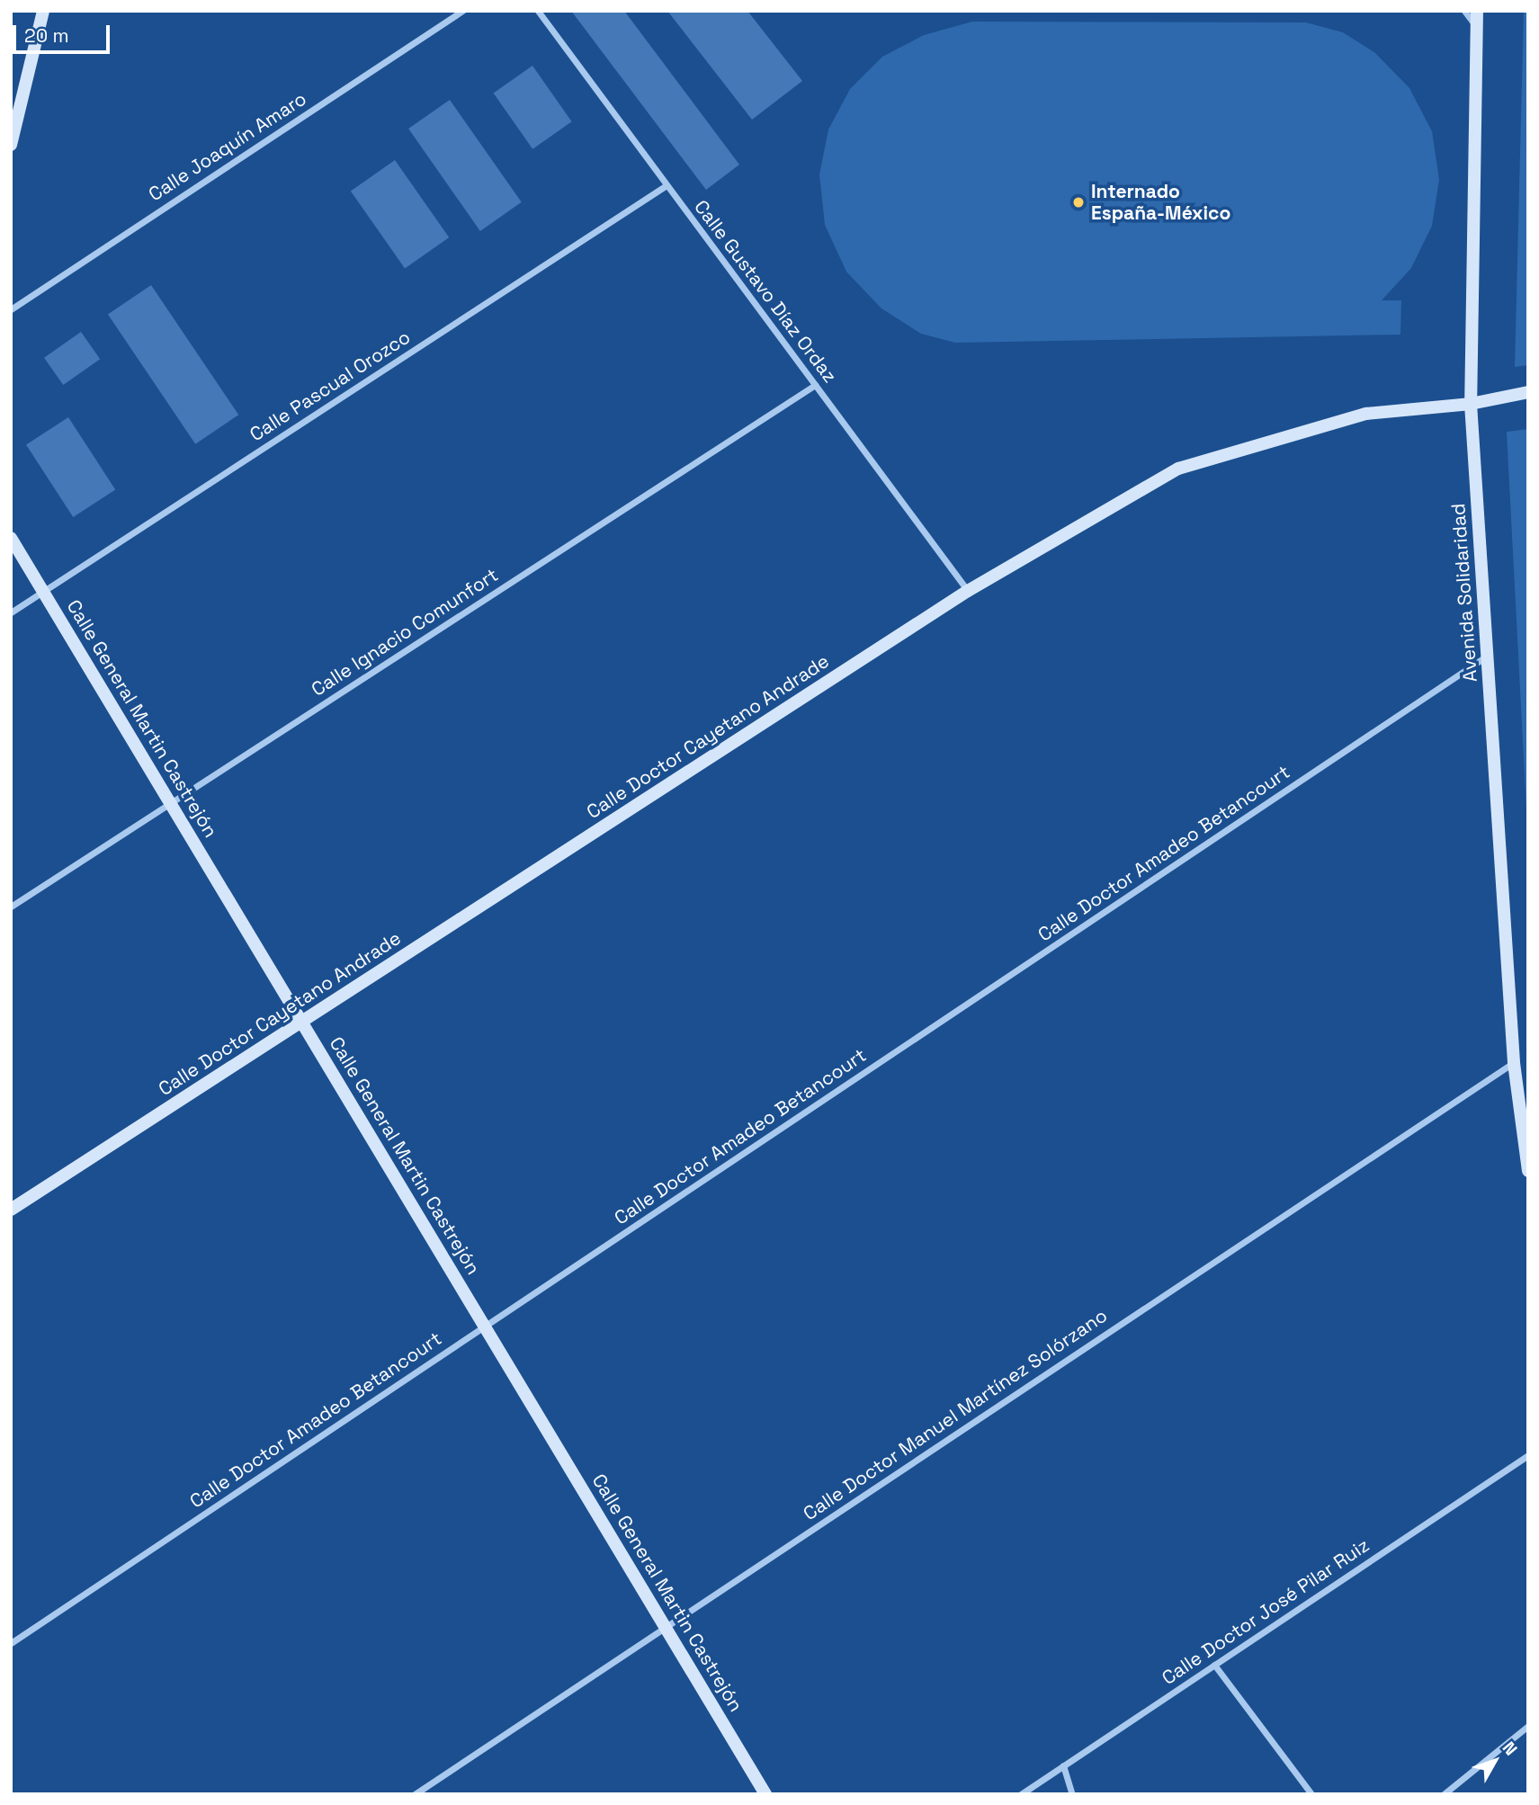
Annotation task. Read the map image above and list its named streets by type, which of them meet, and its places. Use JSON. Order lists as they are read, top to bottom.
{
  "streets": {
    "street": [
      "Calle Joaquín Amaro",
      "Calle Gustavo Díaz Ordaz",
      "Calle Pascual Orozco",
      "Avenida Solidaridad",
      "Calle Ignacio Comunfort",
      "Calle General Martin Castrejón",
      "Calle Doctor Cayetano Andrade",
      "Calle Doctor Amadeo Betancourt",
      "Calle Doctor Manuel Martínez Solórzano",
      "Calle Doctor José Pilar Ruiz"
    ]
  },
  "crossings": [
    ["Calle Gustavo Díaz Ordaz", "Calle Pascual Orozco"],
    ["Calle Gustavo Díaz Ordaz", "Calle Ignacio Comunfort"],
    ["Calle Gustavo Díaz Ordaz", "Calle Doctor Cayetano Andrade"],
    ["Calle Pascual Orozco", "Calle General Martin Castrejón"],
    ["Avenida Solidaridad", "Calle Doctor Cayetano Andrade"],
    ["Avenida Solidaridad", "Calle Doctor Amadeo Betancourt"],
    ["Avenida Solidaridad", "Calle Doctor Manuel Martínez Solórzano"],
    ["Calle Ignacio Comunfort", "Calle General Martin Castrejón"],
    ["Calle General Martin Castrejón", "Calle Doctor Cayetano Andrade"],
    ["Calle General Martin Castrejón", "Calle Doctor Amadeo Betancourt"],
    ["Calle General Martin Castrejón", "Calle Doctor Manuel Martínez Solórzano"]
  ],
  "places": ["Internado España-México"],
  "scale_bar": "20 m",
  "north": "top right"
}
